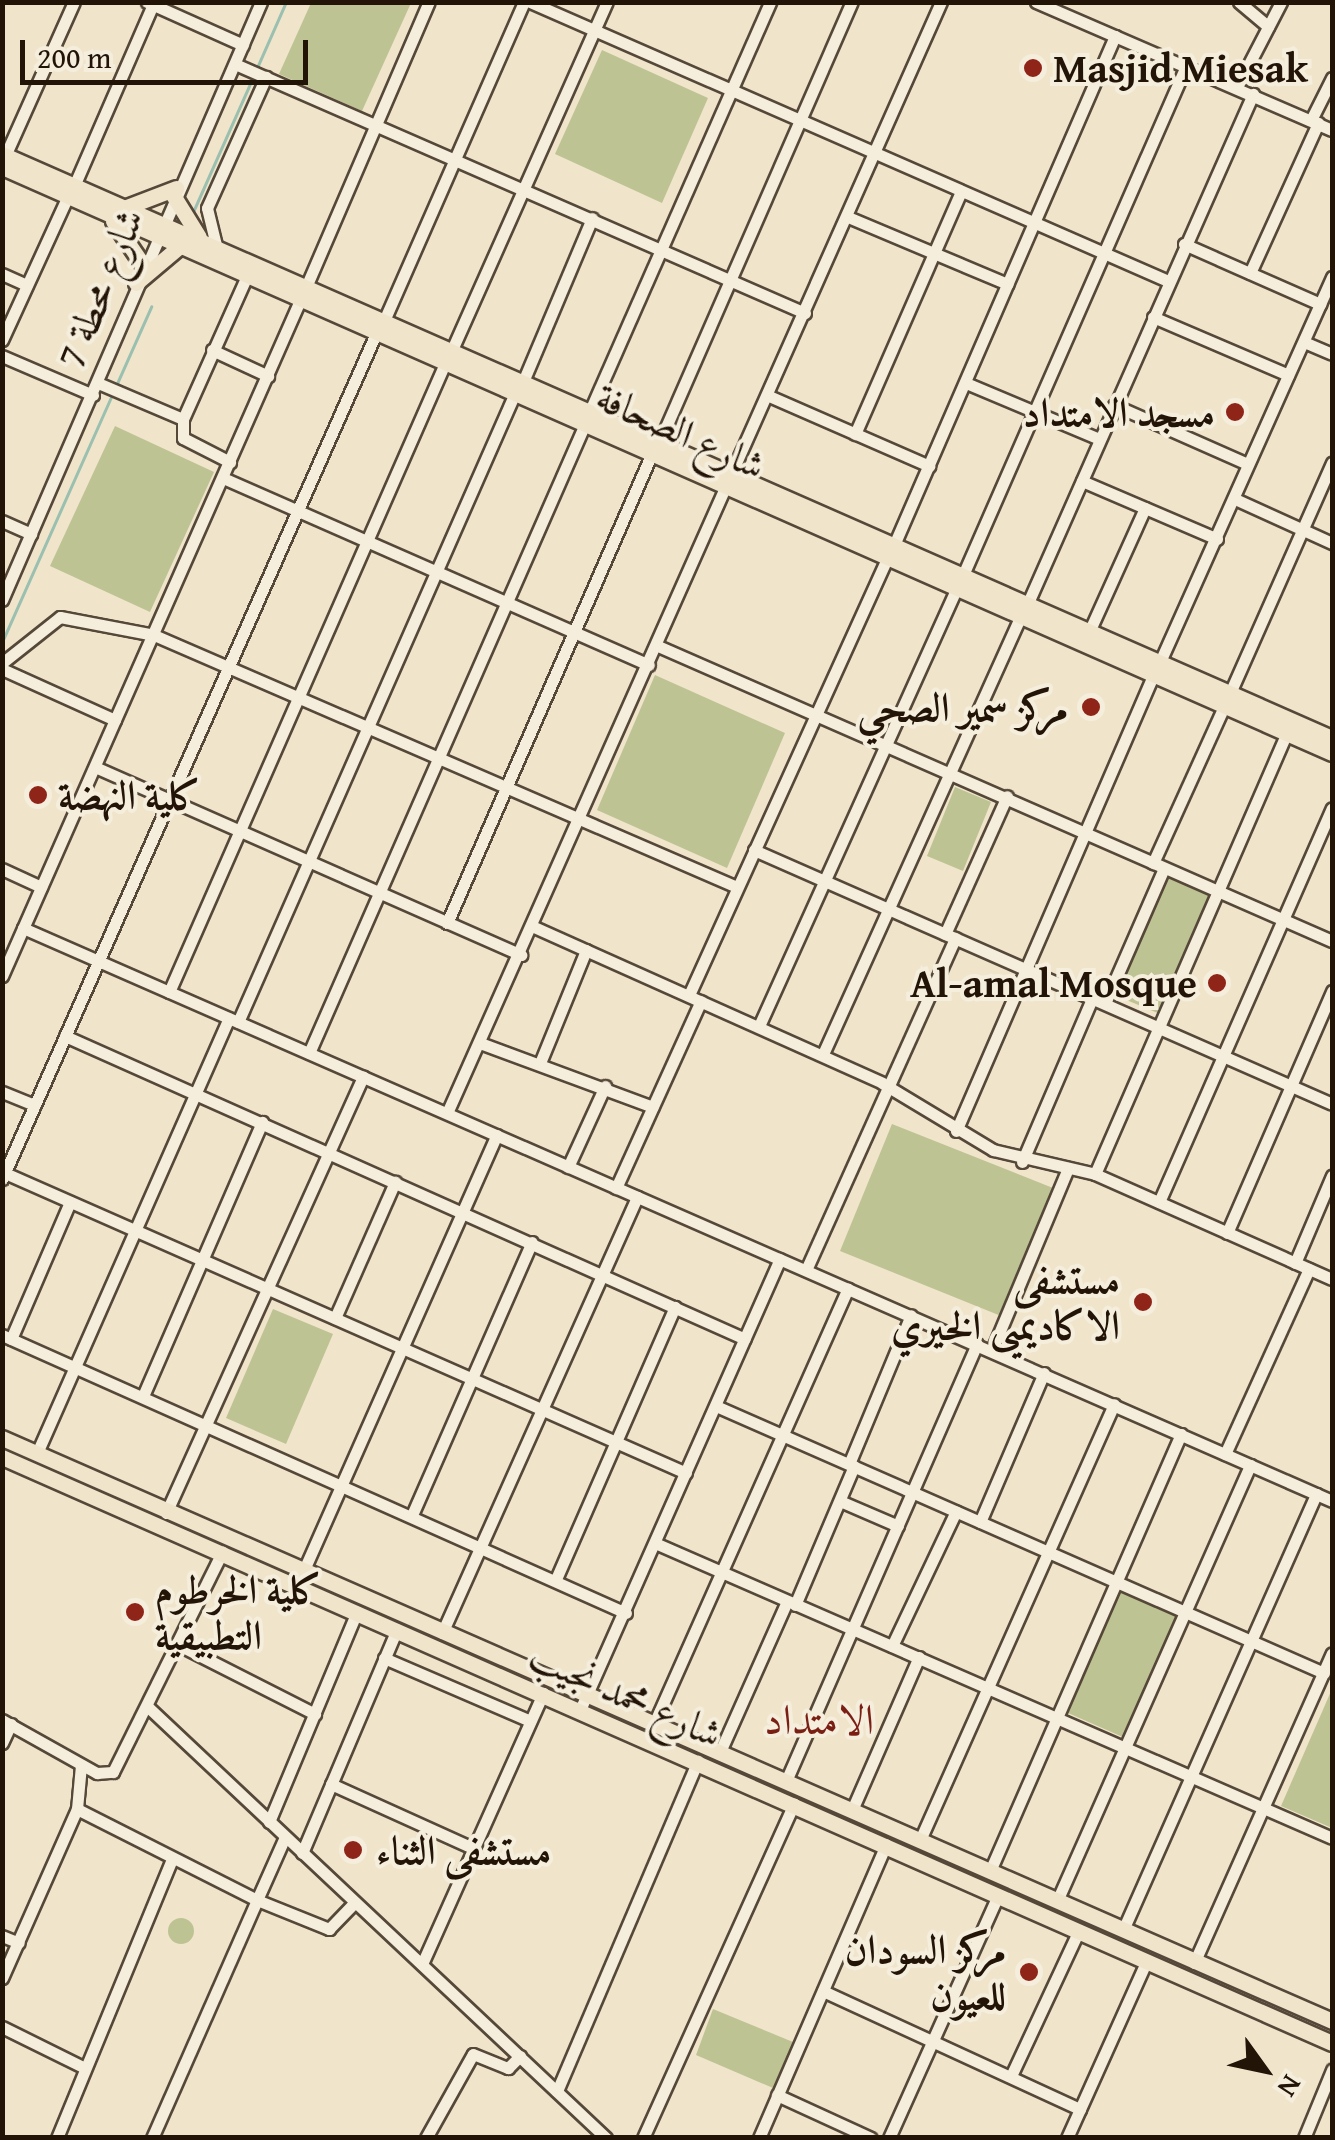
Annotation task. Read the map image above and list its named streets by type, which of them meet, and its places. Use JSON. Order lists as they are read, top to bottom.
{
  "streets": {
    "main road": ["شارع الصحافة", "شارع محمد نجيب"],
    "street": ["شارع محطة 7"]
  },
  "crossings": [
    ["شارع محطة 7", "شارع الصحافة"]
  ],
  "districts": ["الامتداد"],
  "places": [
    "Masjid Miesak",
    "مسجد الامتداد",
    "مركز سمير الصحي",
    "كلية النهضة",
    "Al-amal Mosque",
    "مستشفى الاكاديميى الخيري",
    "كلية الخرطوم التطبيقية",
    "مستشفى الثناء",
    "مركز السودان للعيون"
  ],
  "scale_bar": "200 m",
  "north": "bottom right"
}
